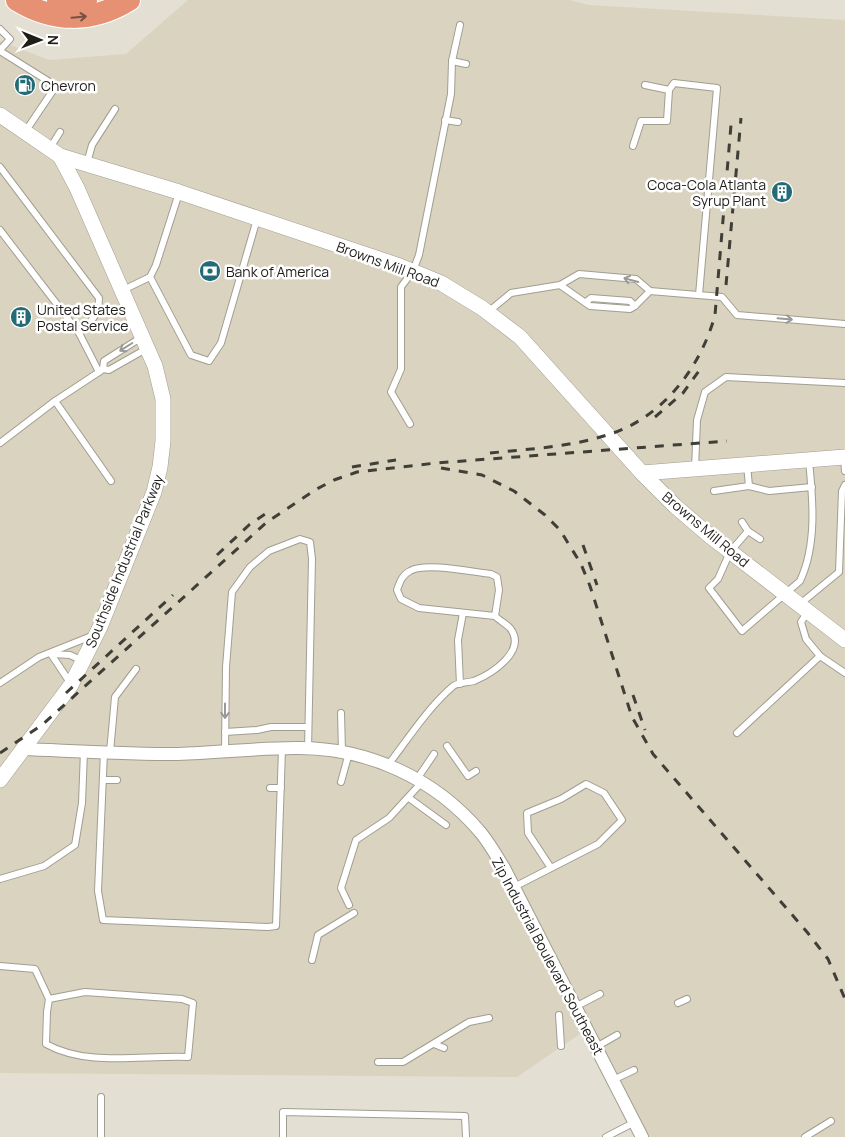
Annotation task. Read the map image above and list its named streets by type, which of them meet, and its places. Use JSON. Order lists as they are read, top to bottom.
{
  "streets": {
    "street": ["Browns Mill Road", "Southside Industrial Parkway", "Zip Industrial Boulevard Southeast"]
  },
  "crossings": [
    ["Browns Mill Road", "Southside Industrial Parkway"],
    ["Southside Industrial Parkway", "Zip Industrial Boulevard Southeast"]
  ],
  "places": {
    "fuel station": ["Chevron"],
    "building": ["Coca-Cola Atlanta Syrup Plant", "United States Postal Service"],
    "bank": ["Bank of America"]
  },
  "north": "right"
}
